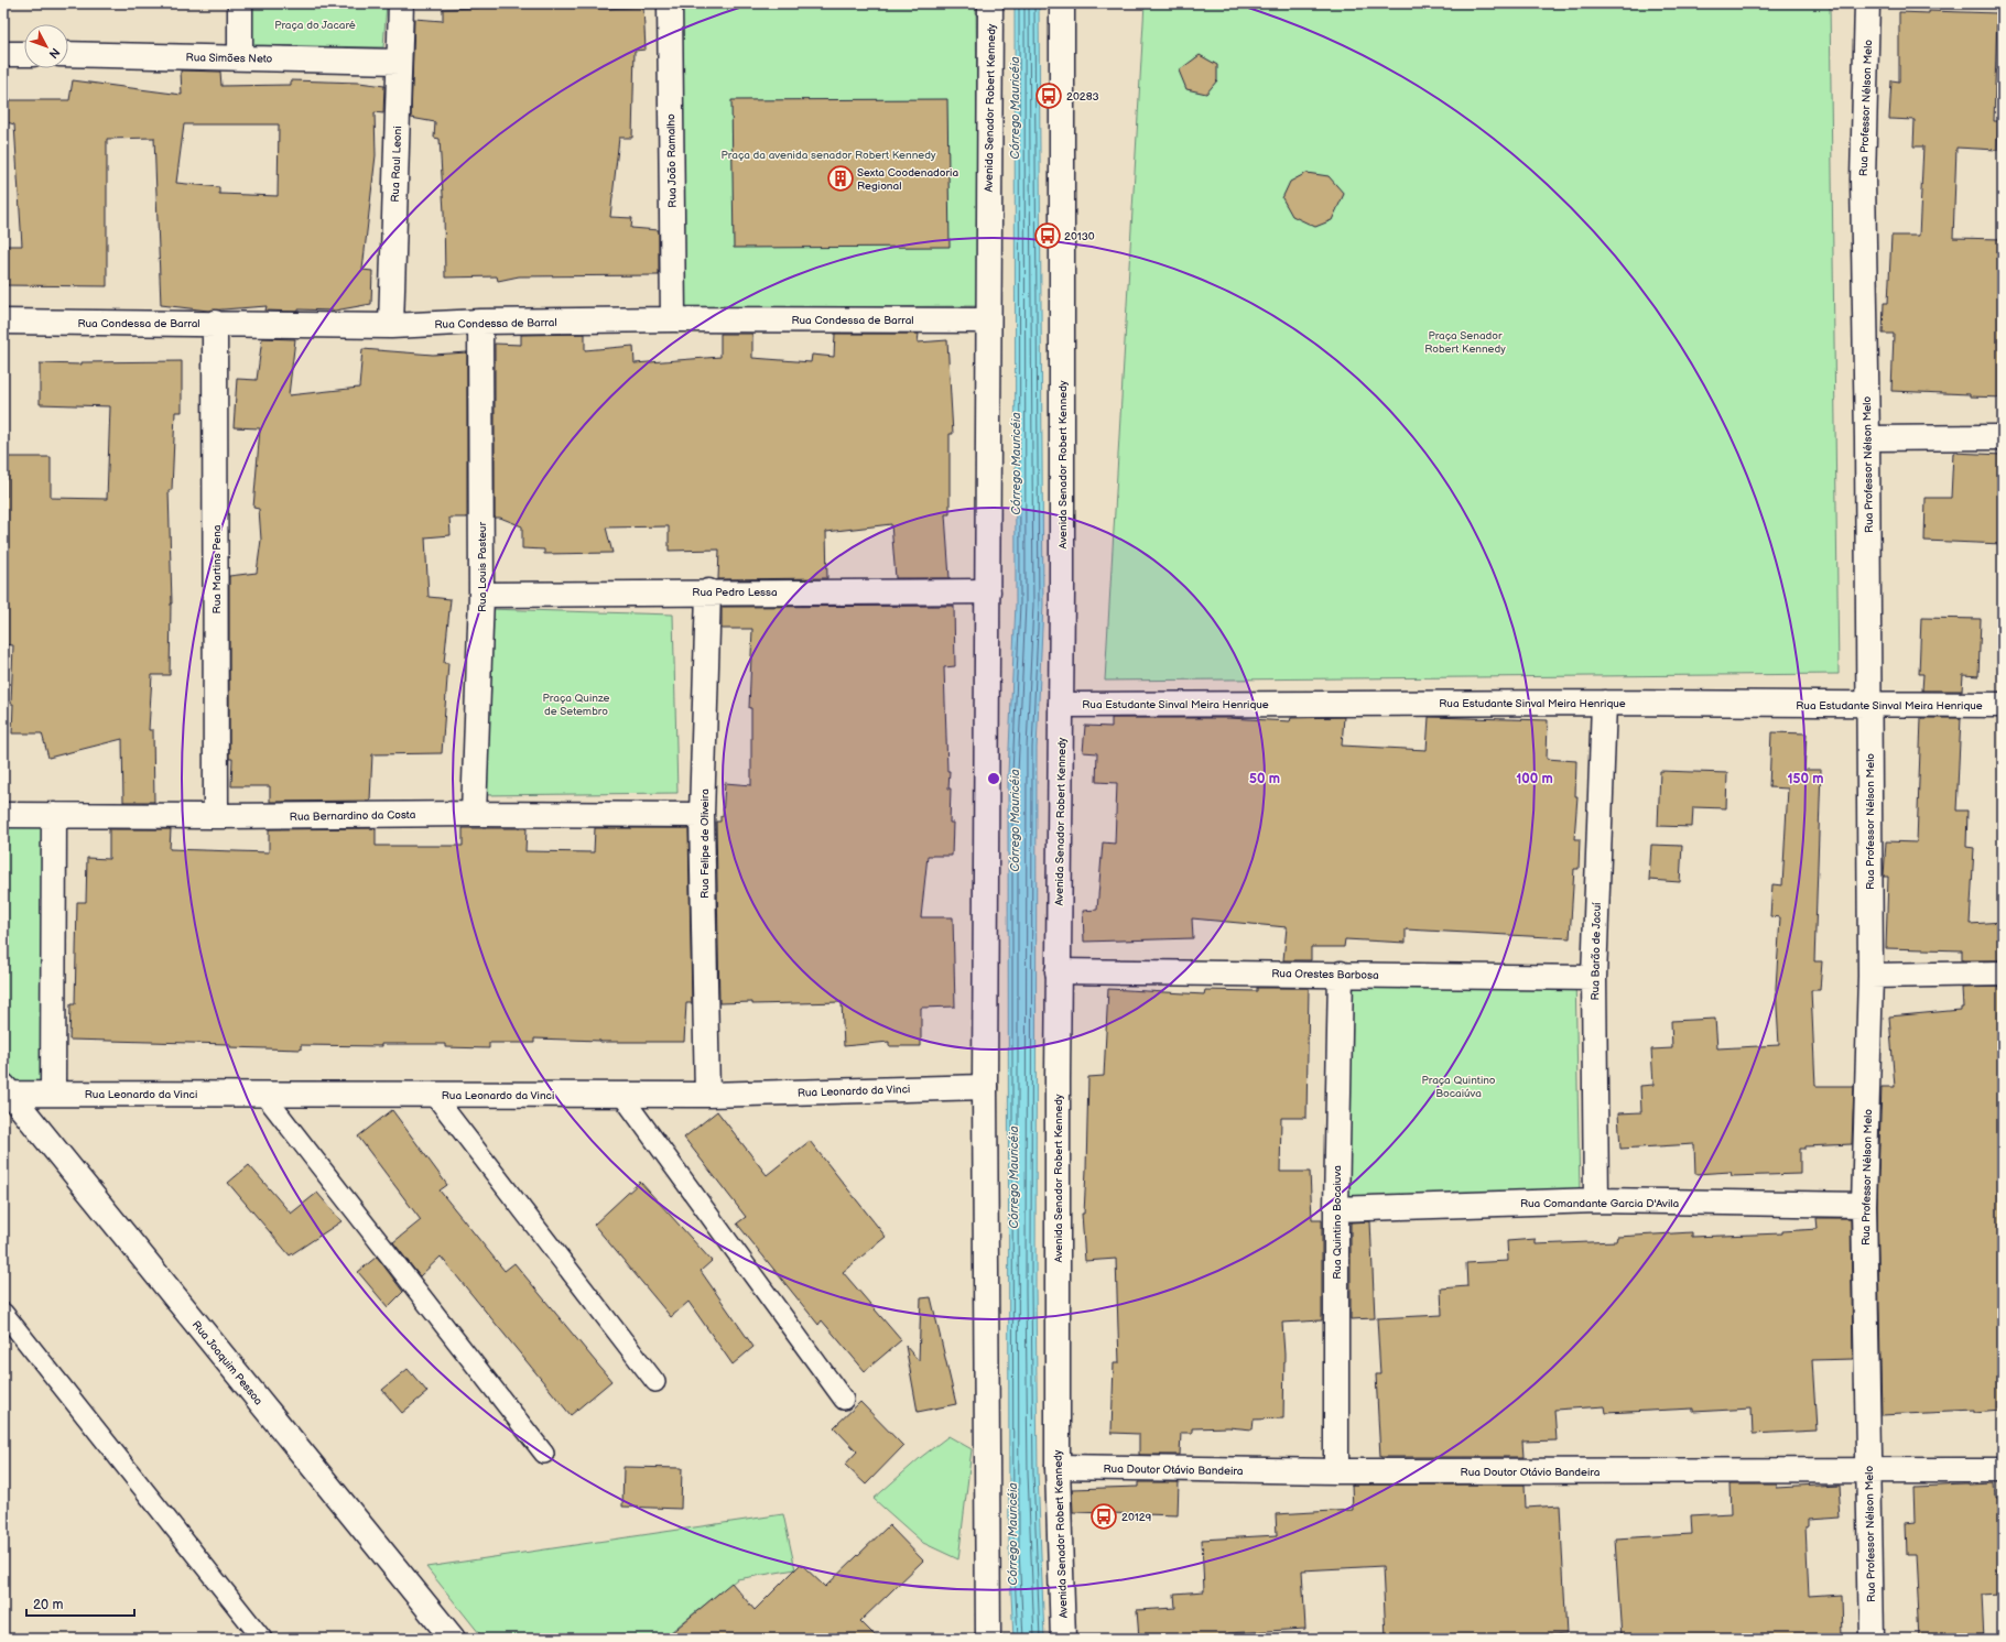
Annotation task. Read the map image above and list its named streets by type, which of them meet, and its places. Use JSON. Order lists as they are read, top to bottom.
{
  "streets": {
    "street": [
      "Rua Simões Neto",
      "Avenida Senador Robert Kennedy",
      "Rua Professor Nélson Melo",
      "Rua João Ramalho",
      "Rua Raul Leoni",
      "Rua Condessa de Barral",
      "Rua Louis Pasteur",
      "Rua Martins Pena",
      "Rua Pedro Lessa",
      "Rua Estudante Sinval Meira Henrique",
      "Rua Bernardino da Costa",
      "Rua Felipe de Oliveira",
      "Rua Barão de Jacuí",
      "Rua Orestes Barbosa",
      "Rua Leonardo da Vinci",
      "Rua Comandante Garcia D'Avila",
      "Rua Quintino Bocaiuva",
      "Rua Joaquim Pessoa",
      "Rua Doutor Otávio Bandeira"
    ]
  },
  "crossings": [
    ["Rua Simões Neto", "Rua Raul Leoni"],
    ["Avenida Senador Robert Kennedy", "Rua Condessa de Barral"],
    ["Avenida Senador Robert Kennedy", "Rua Pedro Lessa"],
    ["Avenida Senador Robert Kennedy", "Rua Estudante Sinval Meira Henrique"],
    ["Avenida Senador Robert Kennedy", "Rua Orestes Barbosa"],
    ["Avenida Senador Robert Kennedy", "Rua Leonardo da Vinci"],
    ["Avenida Senador Robert Kennedy", "Rua Doutor Otávio Bandeira"],
    ["Rua Professor Nélson Melo", "Rua Estudante Sinval Meira Henrique"],
    ["Rua Professor Nélson Melo", "Rua Comandante Garcia D'Avila"],
    ["Rua Professor Nélson Melo", "Rua Doutor Otávio Bandeira"],
    ["Rua João Ramalho", "Rua Condessa de Barral"],
    ["Rua Raul Leoni", "Rua Condessa de Barral"],
    ["Rua Condessa de Barral", "Rua Louis Pasteur"],
    ["Rua Condessa de Barral", "Rua Martins Pena"],
    ["Rua Louis Pasteur", "Rua Pedro Lessa"],
    ["Rua Louis Pasteur", "Rua Bernardino da Costa"],
    ["Rua Martins Pena", "Rua Bernardino da Costa"],
    ["Rua Pedro Lessa", "Rua Felipe de Oliveira"],
    ["Rua Estudante Sinval Meira Henrique", "Rua Barão de Jacuí"],
    ["Rua Bernardino da Costa", "Rua Felipe de Oliveira"],
    ["Rua Felipe de Oliveira", "Rua Leonardo da Vinci"],
    ["Rua Barão de Jacuí", "Rua Orestes Barbosa"],
    ["Rua Barão de Jacuí", "Rua Comandante Garcia D'Avila"],
    ["Rua Orestes Barbosa", "Rua Quintino Bocaiuva"],
    ["Rua Leonardo da Vinci", "Rua Joaquim Pessoa"],
    ["Rua Comandante Garcia D'Avila", "Rua Quintino Bocaiuva"],
    ["Rua Quintino Bocaiuva", "Rua Doutor Otávio Bandeira"]
  ],
  "water": ["Córrego Mauricéia"],
  "parks": [
    "Praça do Jacaré",
    "Praça da avenida senador Robert Kennedy",
    "Praça Senador Robert Kennedy",
    "Praça Quinze de Setembro",
    "Praça Quintino Bocaiúva"
  ],
  "places": {
    "bus stop": ["20283", "20130", "20129"],
    "building": ["Sexta Coodenadoria Regional"]
  },
  "scale_bar": "20 m",
  "north": "bottom right",
  "rings": ["50 m", "100 m", "150 m"]
}
